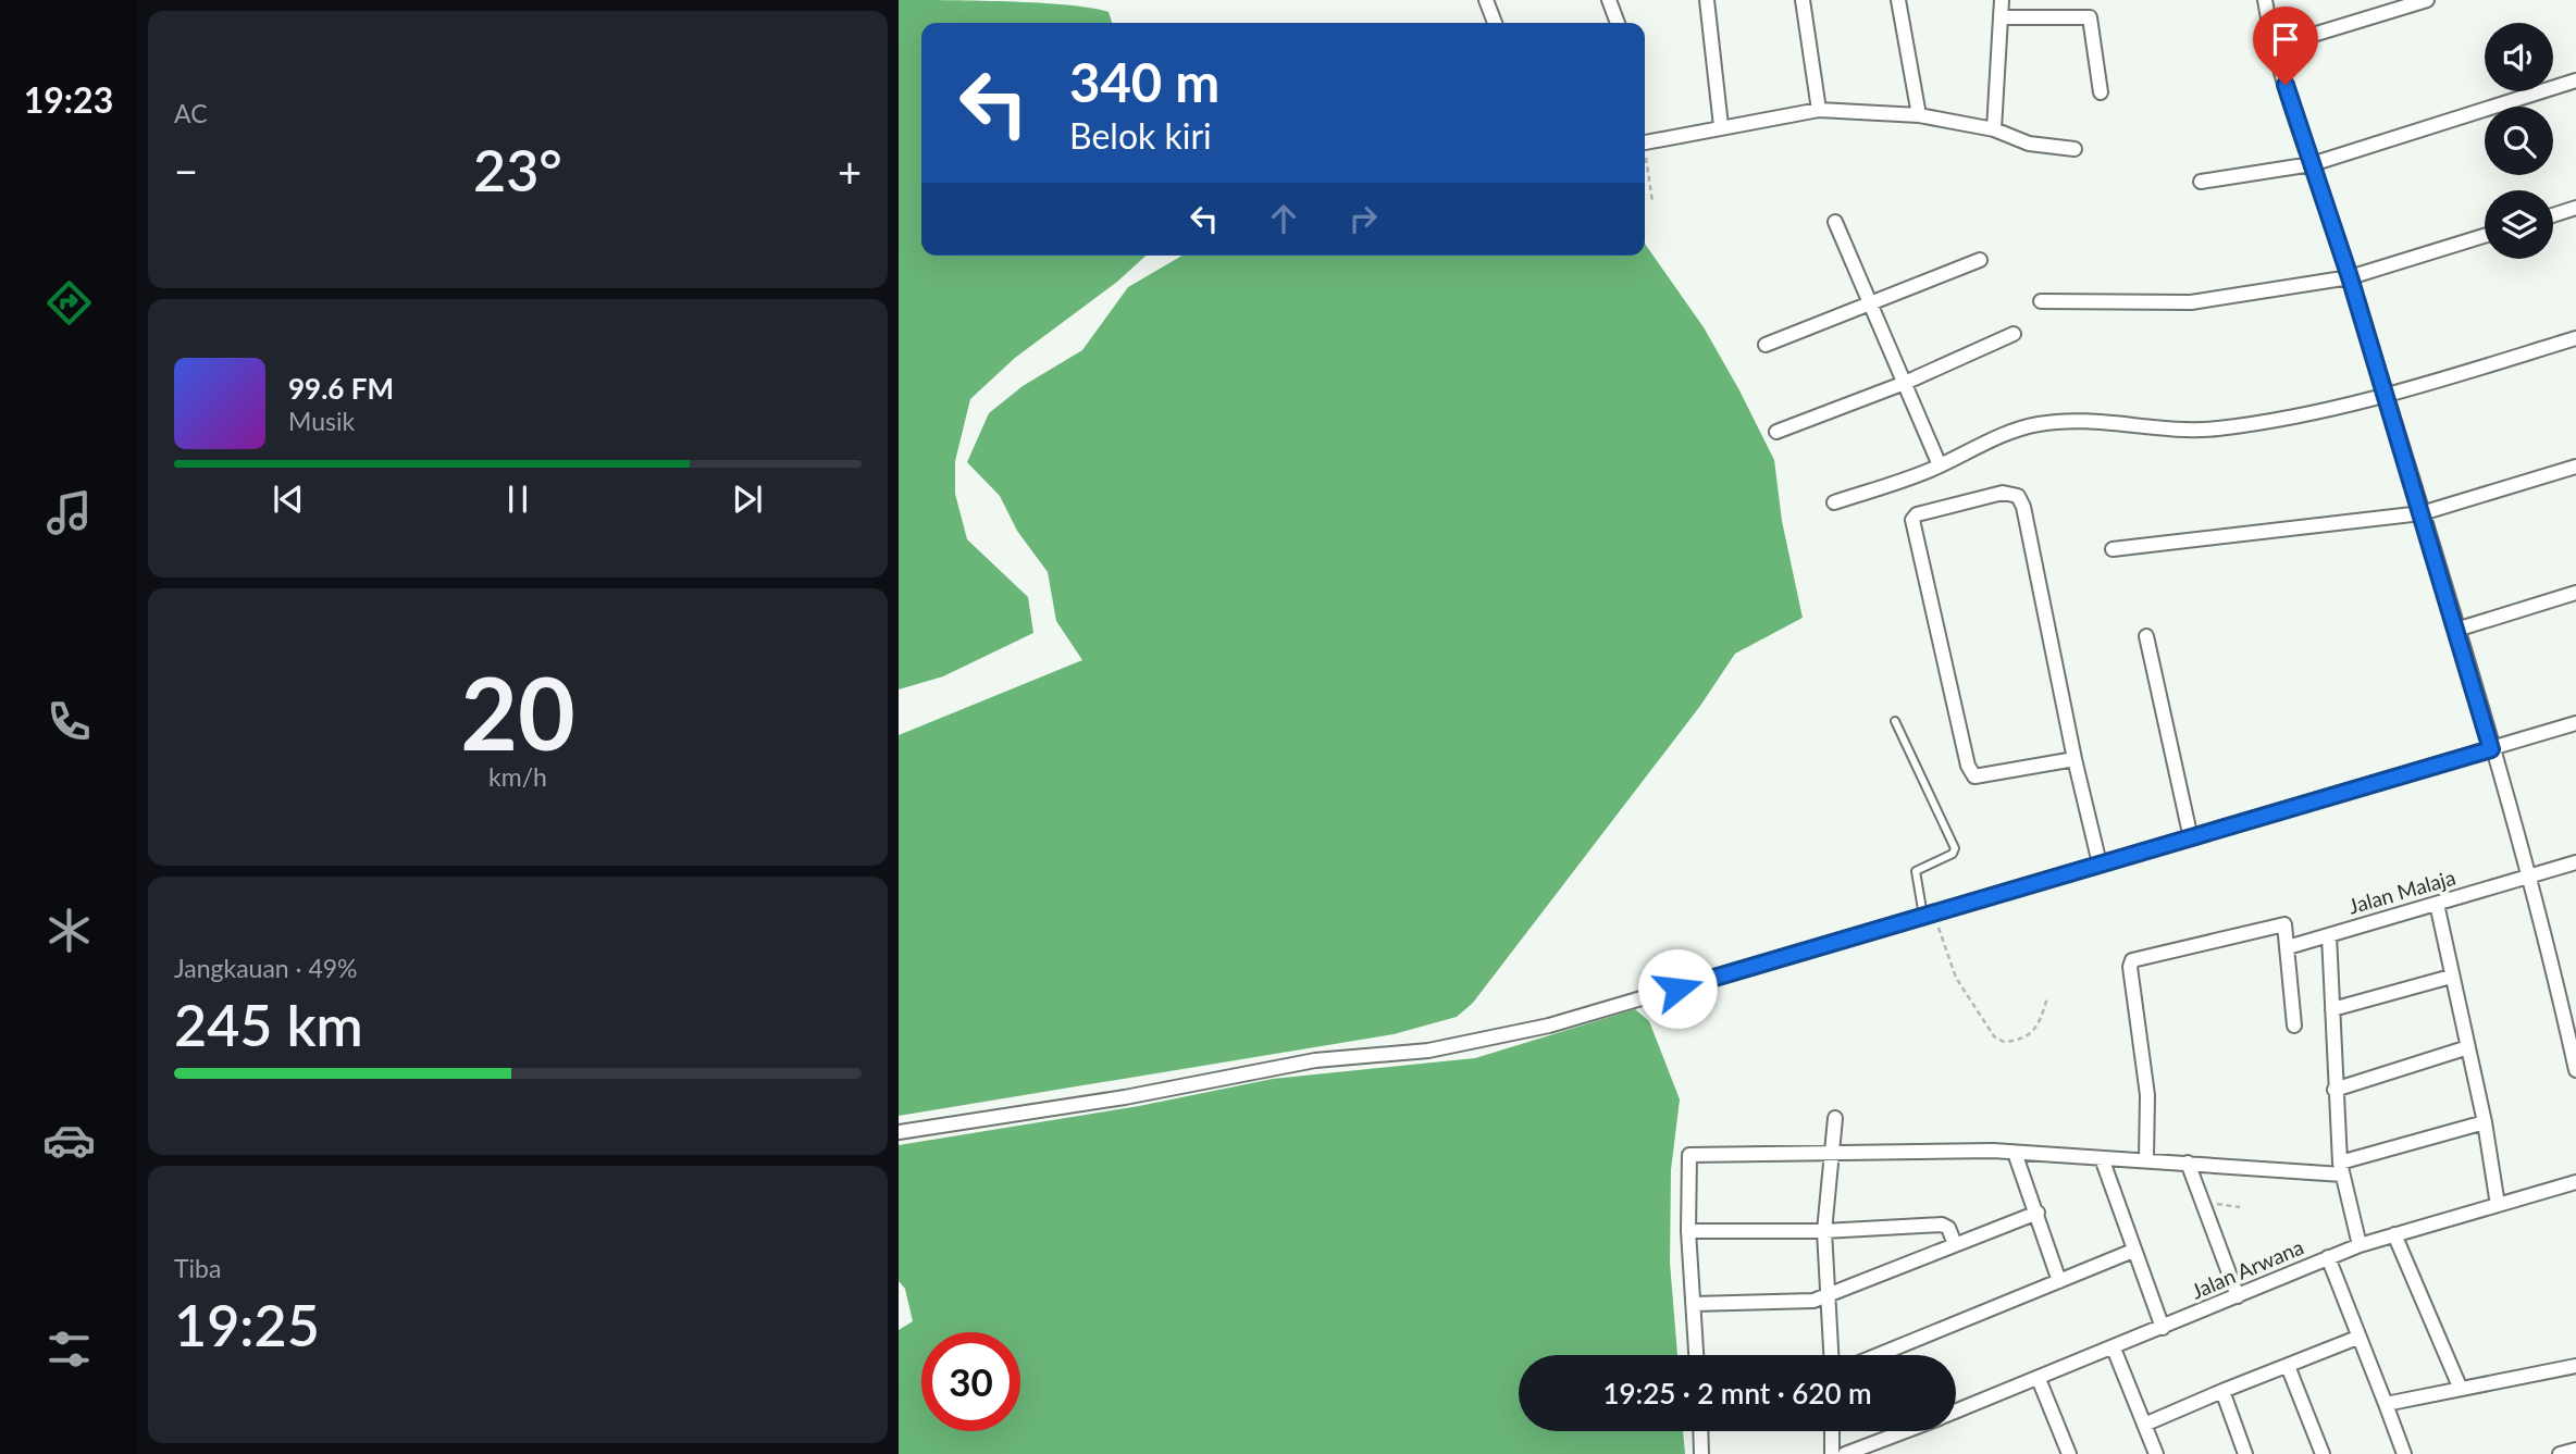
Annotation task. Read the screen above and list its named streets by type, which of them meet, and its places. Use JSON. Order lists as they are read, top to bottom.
{
  "streets": {
    "street": ["Jalan Malaja", "Jalan Arwana"]
  },
  "page": {
    "tabs": "19:23",
    "tile": [
      "AC",
      ["20", "km/h"],
      ["Jangkauan · 49%", "245 km"],
      ["Tiba", "19:25"]
    ],
    "turn": ["340 m", "Belok kiri"],
    "heat": ["−", "23°", "+"],
    "song": ["99.6 FM", "Musik"],
    "limit": "30",
    "trip": "19:25 · 2 mnt · 620 m"
  }
}
